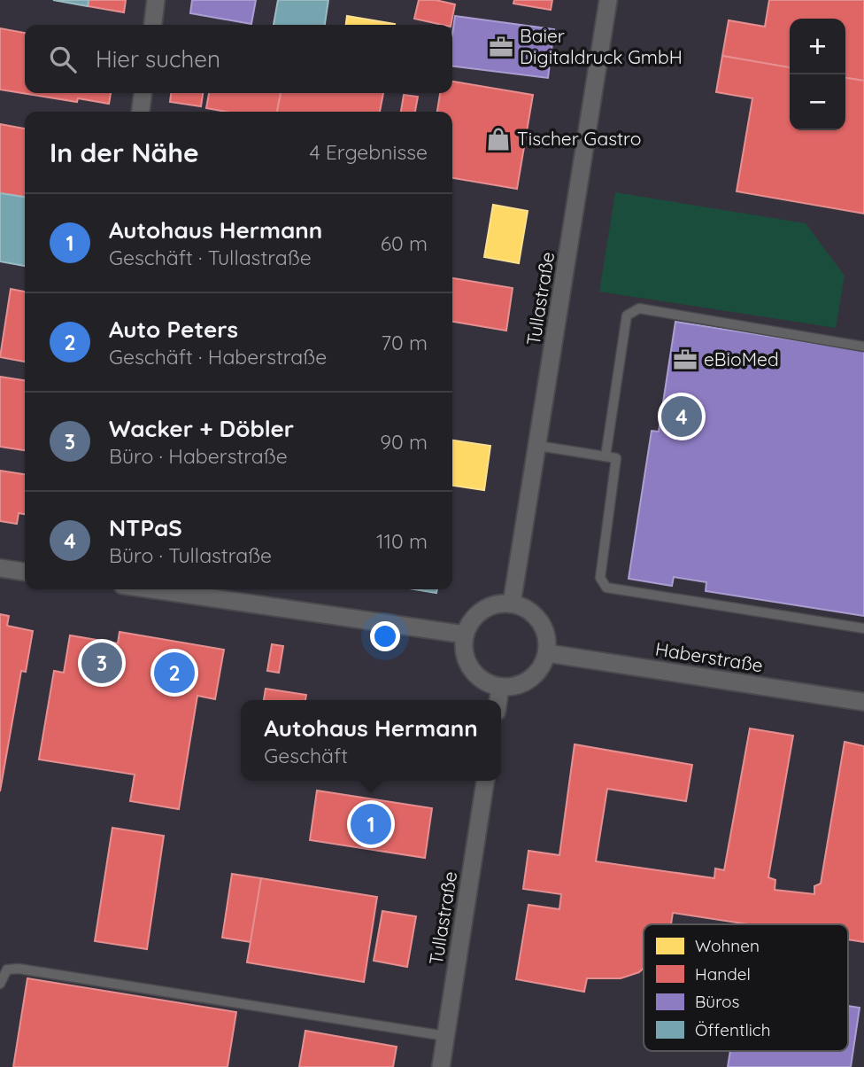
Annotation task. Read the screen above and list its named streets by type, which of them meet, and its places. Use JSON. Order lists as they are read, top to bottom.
{
  "streets": {
    "street": ["Tullastraße", "Haberstraße"]
  },
  "crossings": [
    ["Tullastraße", "Haberstraße"]
  ],
  "places": {
    "office": ["Baier Digitaldruck GmbH", "eBioMed"],
    "shop": ["Tischer Gastro"]
  },
  "legend": [
    "Wohnen",
    "Handel",
    "Büros",
    "Öffentlich"
  ],
  "page": {
    "map_buttons": ["+", "−"],
    "search": "Hier suchen",
    "heading": ["In der Nähe", "4 Ergebnisse"],
    "list": [
      {
        "mark": "1",
        "name": "Autohaus Hermann",
        "note": "Geschäft · Tullastraße",
        "value": "60 m"
      },
      {
        "mark": "2",
        "name": "Auto Peters",
        "note": "Geschäft · Haberstraße",
        "value": "70 m"
      },
      {
        "mark": "3",
        "name": "Wacker + Döbler",
        "note": "Büro · Haberstraße",
        "value": "90 m"
      },
      {
        "mark": "4",
        "name": "NTPaS",
        "note": "Büro · Tullastraße",
        "value": "110 m"
      }
    ],
    "pins": [
      "4",
      "3",
      "2",
      "1"
    ],
    "popup": ["Autohaus Hermann", "Geschäft"]
  }
}
